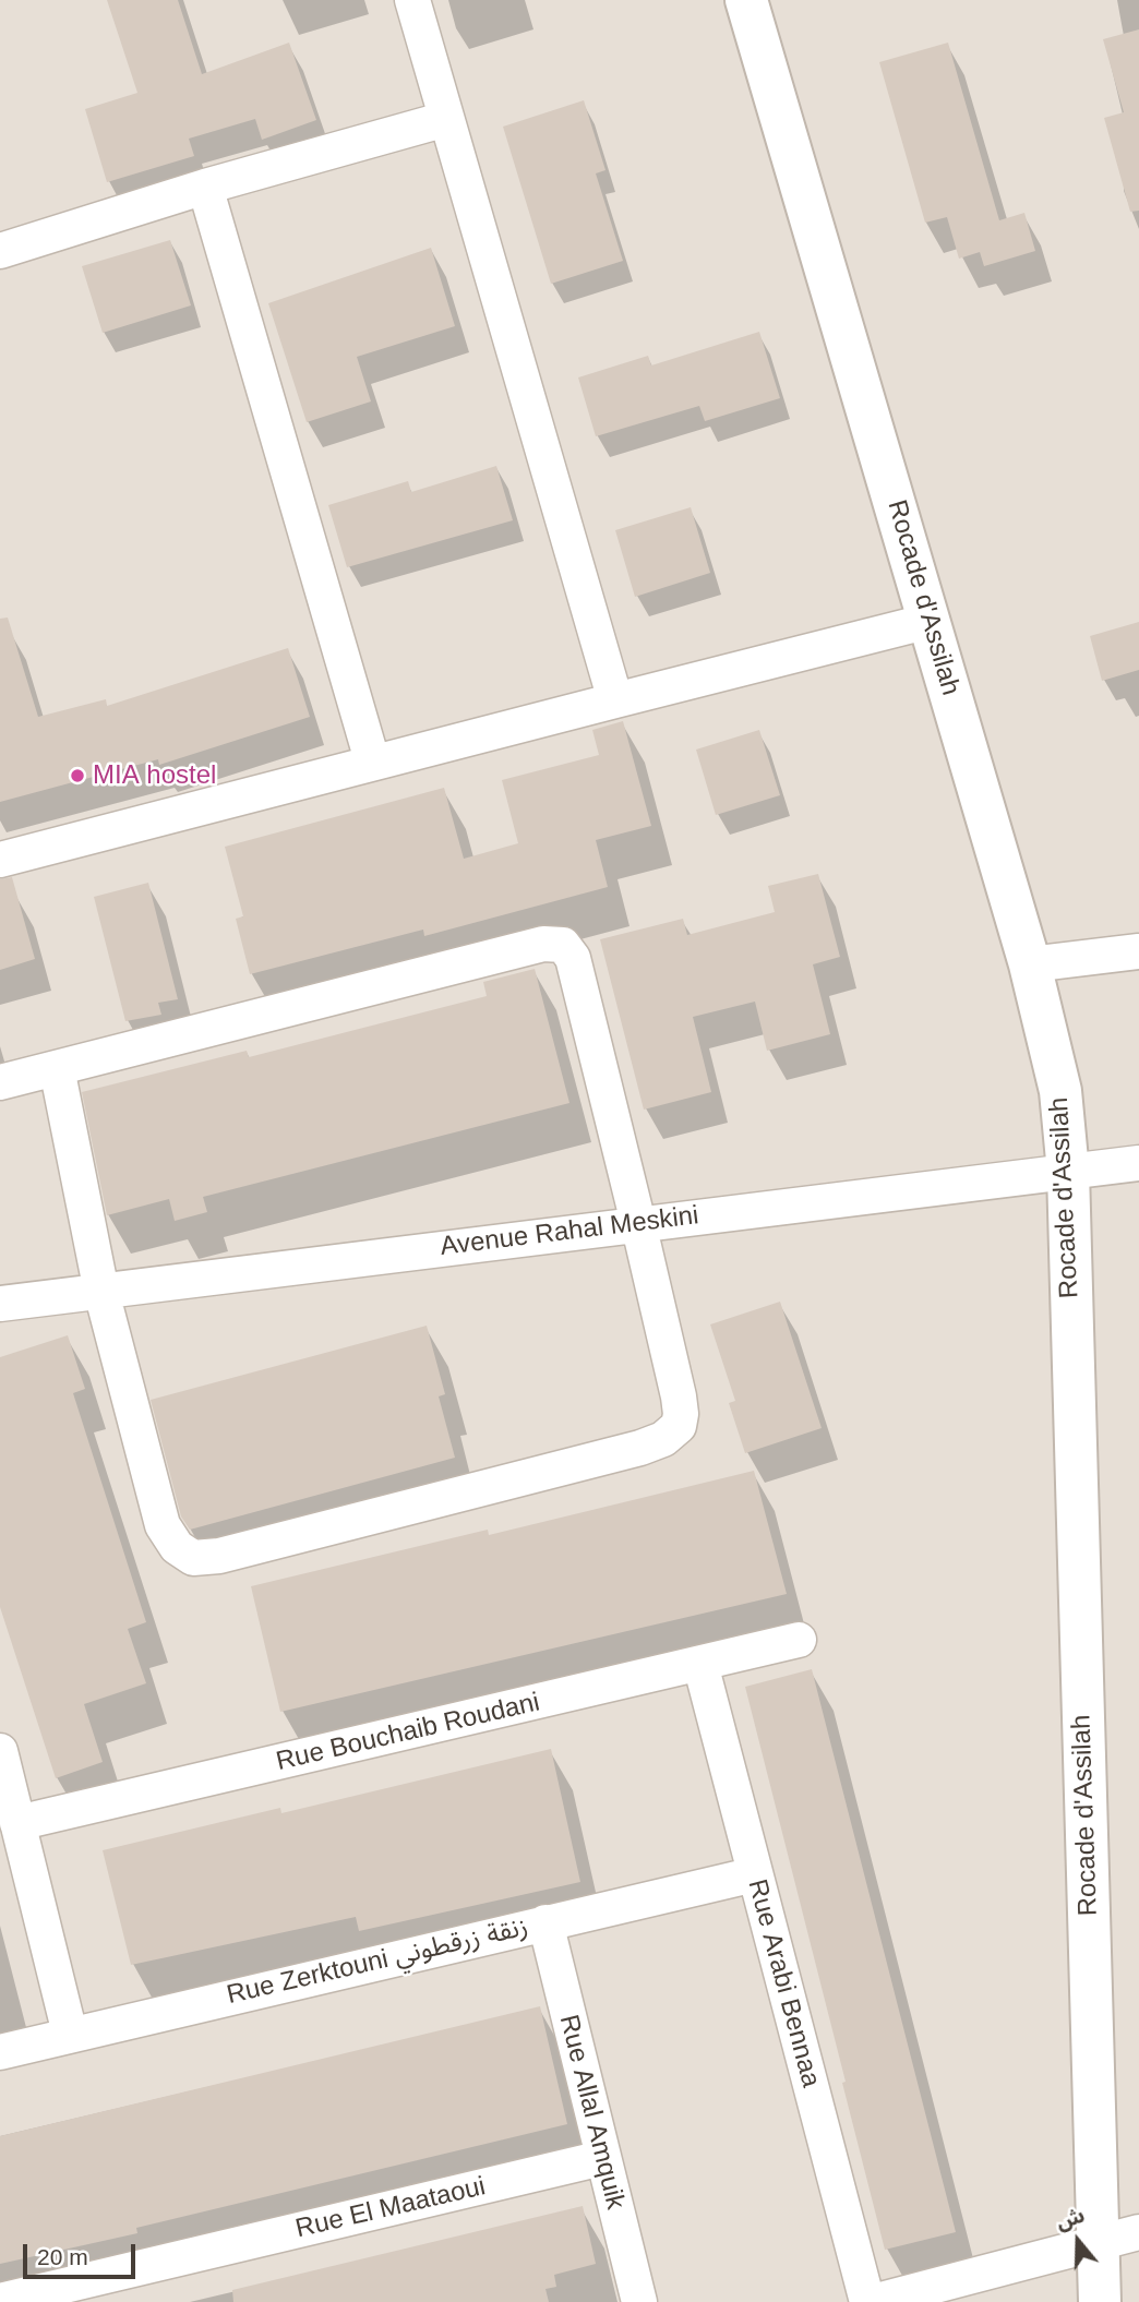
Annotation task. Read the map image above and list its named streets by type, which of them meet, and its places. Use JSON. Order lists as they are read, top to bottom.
{
  "streets": {
    "street": [
      "Rocade d'Assilah",
      "Avenue Rahal Meskini",
      "Rue Bouchaib Roudani",
      "Rue Zerktouni زنقة زرقطوني",
      "Rue Arabi Bennaa",
      "Rue Allal Amquik",
      "Rue El Maataoui"
    ]
  },
  "crossings": [
    ["Rocade d'Assilah", "Avenue Rahal Meskini"],
    ["Rue Bouchaib Roudani", "Rue Arabi Bennaa"],
    ["Rue Zerktouni زنقة زرقطوني", "Rue Arabi Bennaa"],
    ["Rue Zerktouni زنقة زرقطوني", "Rue Allal Amquik"],
    ["Rue Allal Amquik", "Rue El Maataoui"]
  ],
  "places": ["MIA hostel"],
  "scale_bar": "20 m",
  "north": "top"
}
